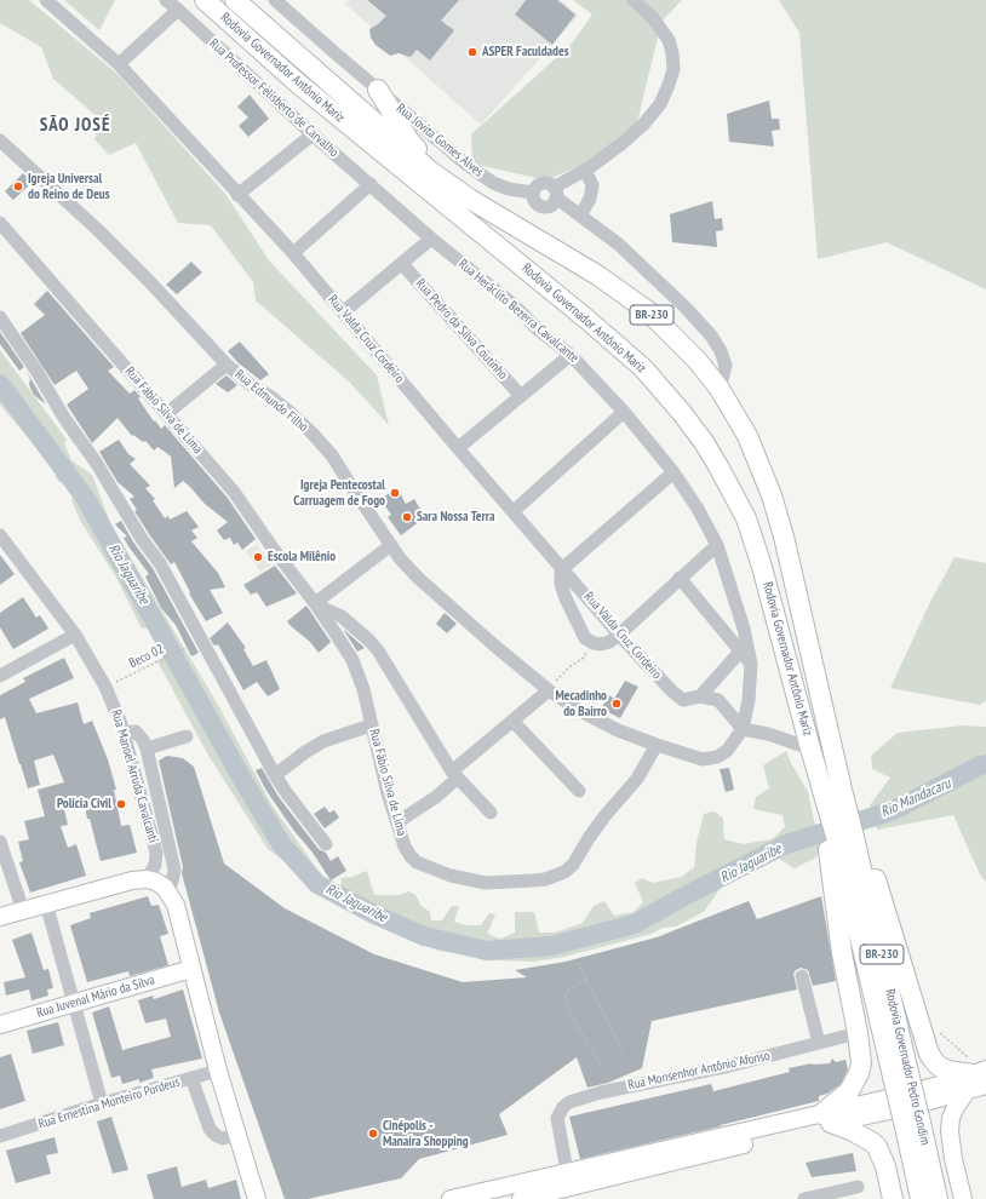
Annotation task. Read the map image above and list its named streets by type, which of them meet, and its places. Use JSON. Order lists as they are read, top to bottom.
{
  "streets": {
    "highway": ["Rodovia Governador Antônio Mariz", "BR-230", "Rodovia Governador Pedro Gondim"],
    "main road": ["Rua Juvenal Mário da Silva"],
    "street": [
      "Rua Professor Felisberto de Carvalho",
      "Rua Jovita Gomes Alves",
      "Rua Heráclito Bezerra Cavalcante",
      "Rua Pedro da Silva Coutinho",
      "Rua Valda Cruz Cordeiro",
      "Rua Edmundo Filho",
      "Rua Fábio Silva de Lima",
      "Rua Manoel Arruda Cavalcanti",
      "Rua Monsenhor Antônio Afonso",
      "Rua Ernestina Monteiro Pordeus"
    ],
    "path": ["Beco 02"]
  },
  "crossings": [
    ["Rodovia Governador Antônio Mariz", "Rodovia Governador Pedro Gondim"],
    ["Rua Professor Felisberto de Carvalho", "Rua Heráclito Bezerra Cavalcante"],
    ["Rua Heráclito Bezerra Cavalcante", "Rua Edmundo Filho"],
    ["Rua Edmundo Filho", "Rua Fábio Silva de Lima"],
    ["Beco 02", "Rua Manoel Arruda Cavalcanti"]
  ],
  "districts": ["SÃO JOSÉ"],
  "water": ["Rio Jaguaribe", "Rio Mandacaru"],
  "places": [
    "ASPER Faculdades",
    "Igreja Universal do Reino de Deus",
    "Igreja Pentecostal Carruagem de Fogo",
    "Sara Nossa Terra",
    "Escola Milênio",
    "Mecadinho do Bairro",
    "Polícia Civil",
    "Cinépolis - Manaíra Shopping"
  ]
}
